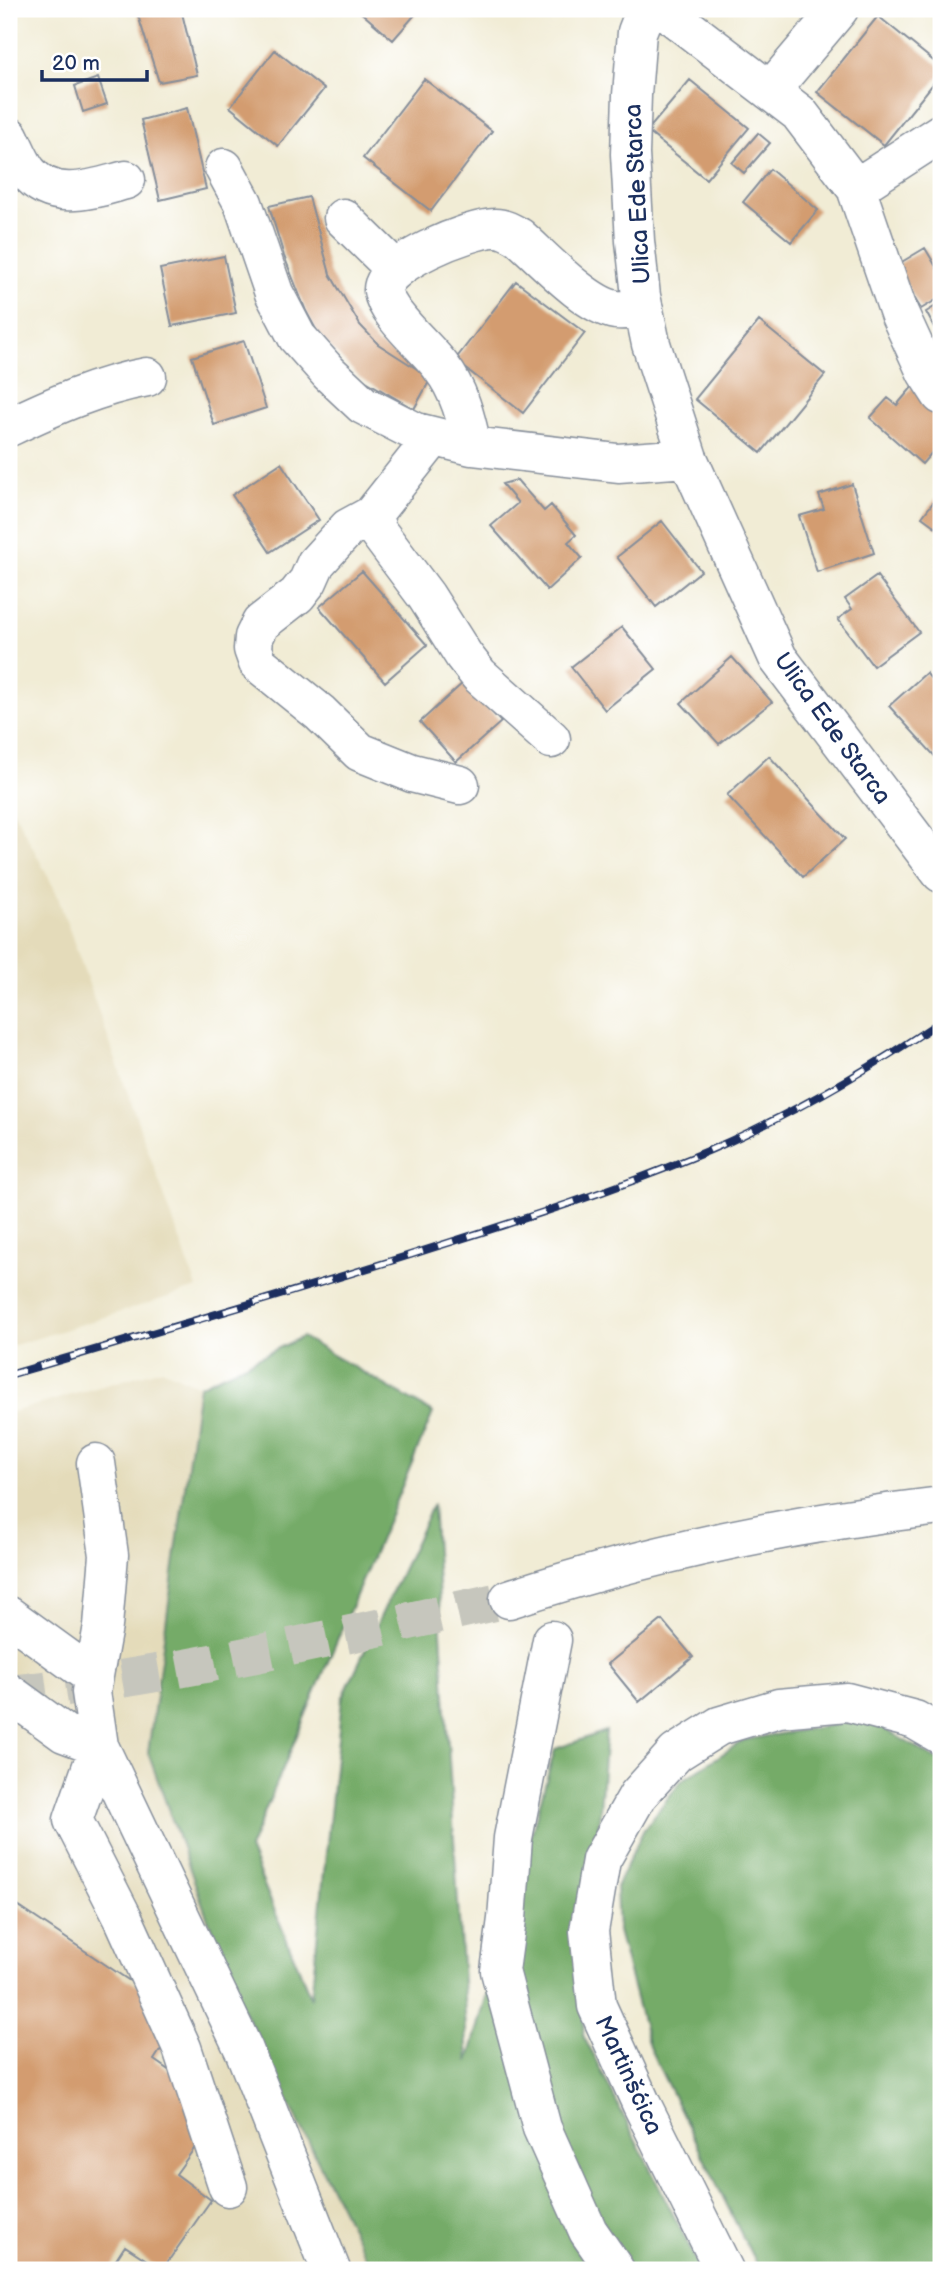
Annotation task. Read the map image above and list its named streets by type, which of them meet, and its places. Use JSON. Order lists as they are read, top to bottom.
{
  "streets": {
    "main road": ["Ulica Ede Starca", "Martinšćica"]
  },
  "scale_bar": "20 m"
}
